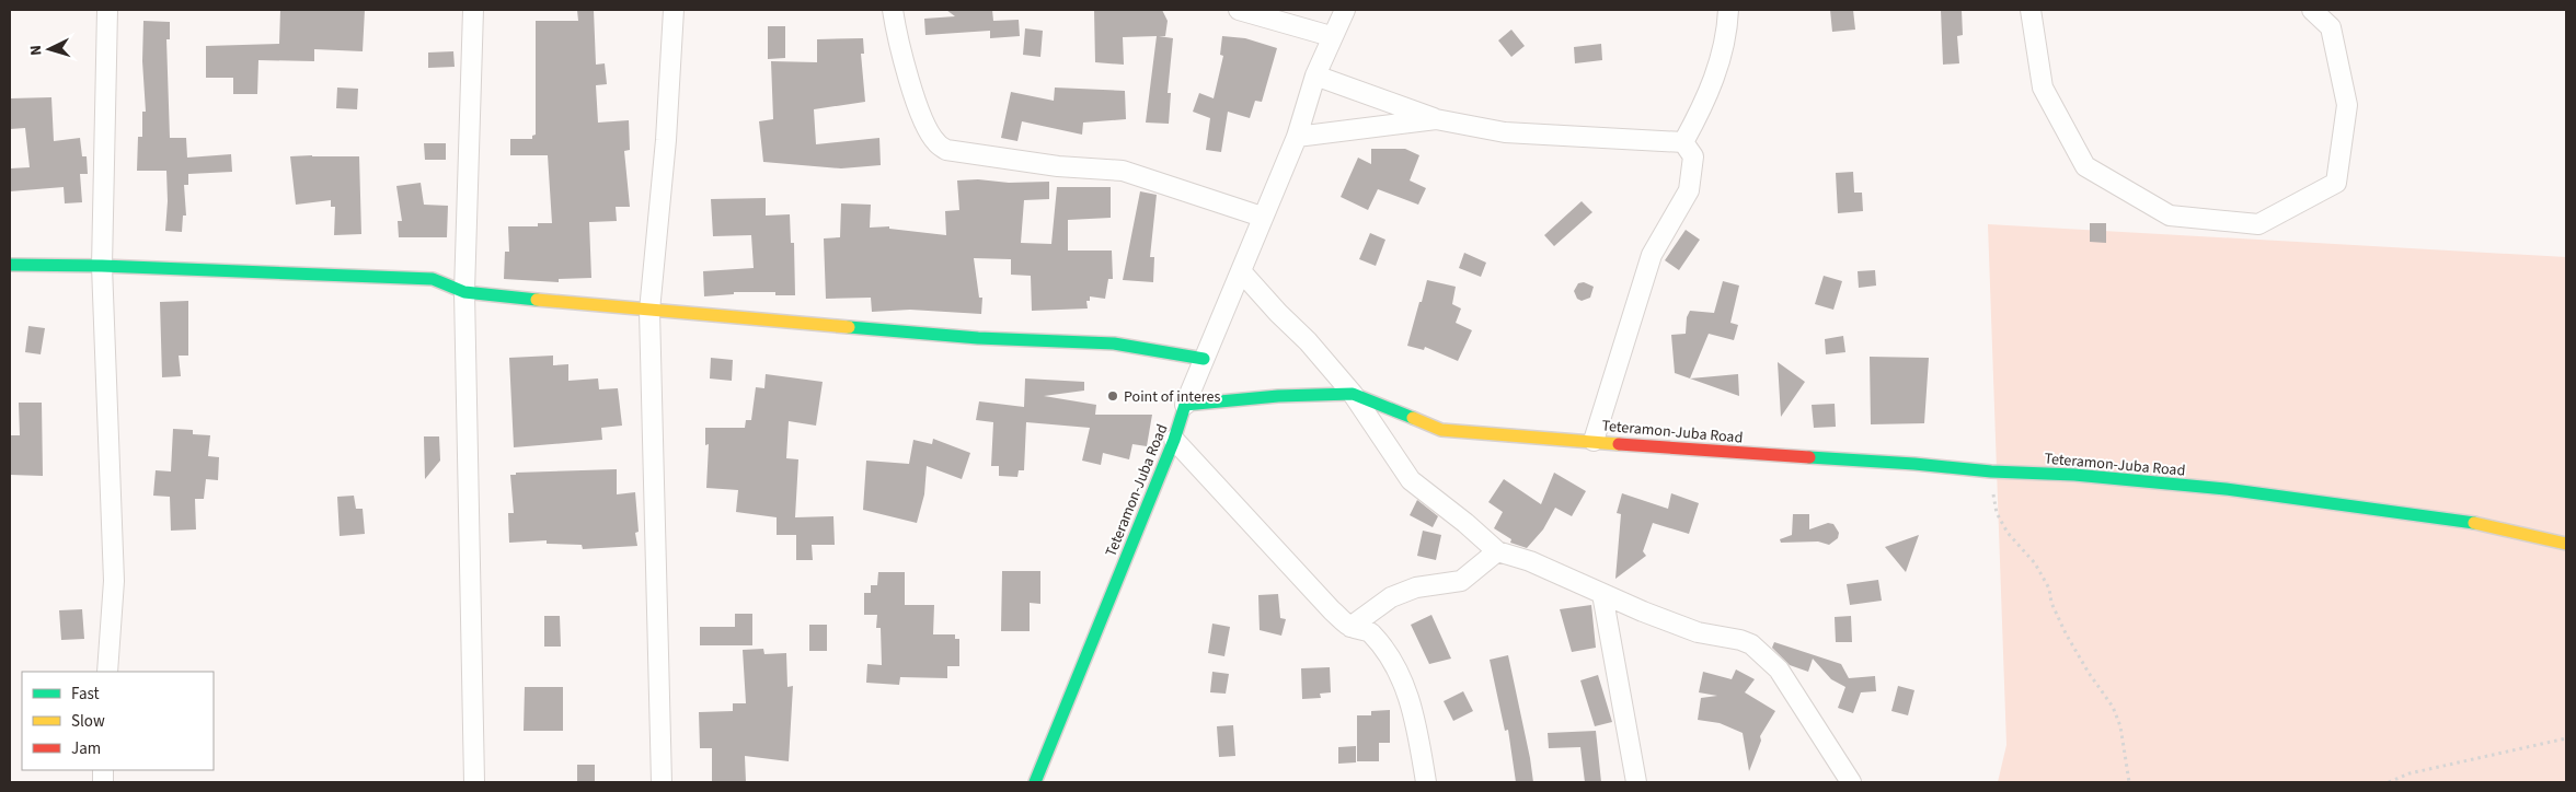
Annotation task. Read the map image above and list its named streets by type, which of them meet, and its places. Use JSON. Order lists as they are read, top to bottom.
{
  "streets": {
    "street": ["Teteramon-Juba Road"]
  },
  "places": ["Point of interes"],
  "legend": ["Fast", "Slow", "Jam"],
  "north": "left"
}
